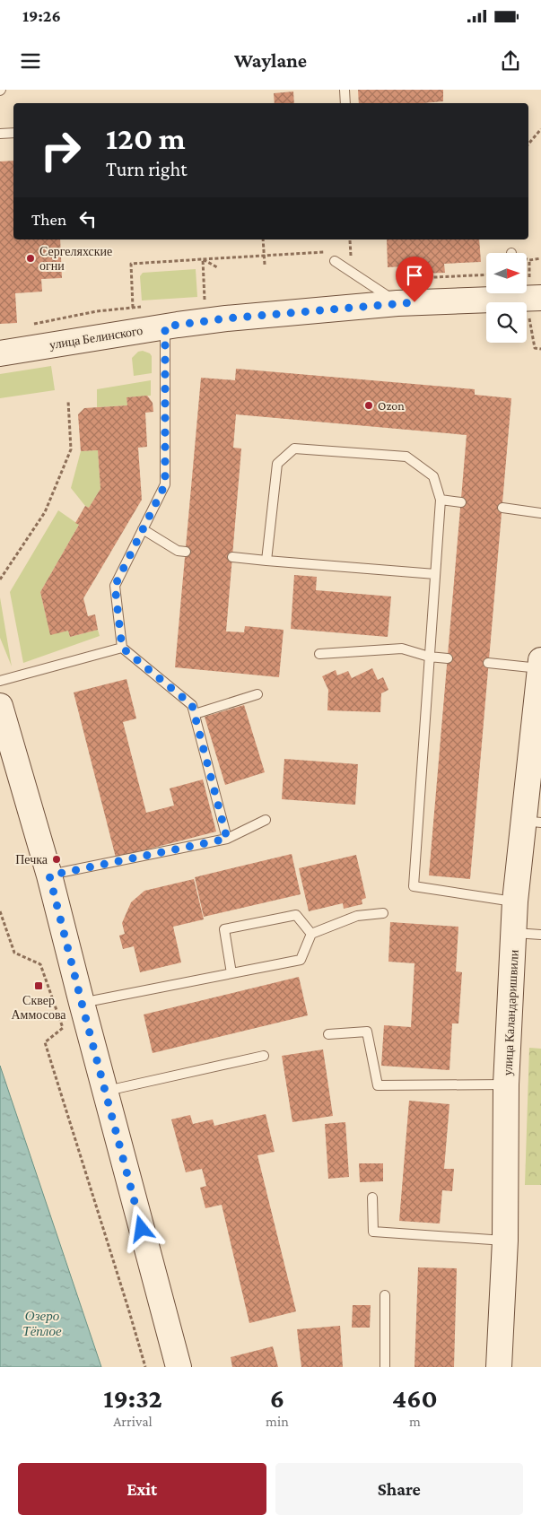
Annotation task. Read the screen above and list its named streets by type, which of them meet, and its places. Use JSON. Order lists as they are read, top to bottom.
{
  "streets": {
    "street": ["улица Белинского", "улица Каландаришвили"]
  },
  "water": ["Озеро Тёплое"],
  "places": {
    "other": ["Сергеляхские огни", "Ozon", "Печка"],
    "transit": ["Сквер Аммосова"]
  },
  "north": "right",
  "page": {
    "status": "19:26",
    "header": "Waylane",
    "turn": ["120 m", "Turn right"],
    "then": "Then",
    "eta": [
      "19:32",
      "Arrival",
      "6",
      "min",
      "460",
      "m"
    ],
    "buttons": ["Exit", "Share"]
  }
}
